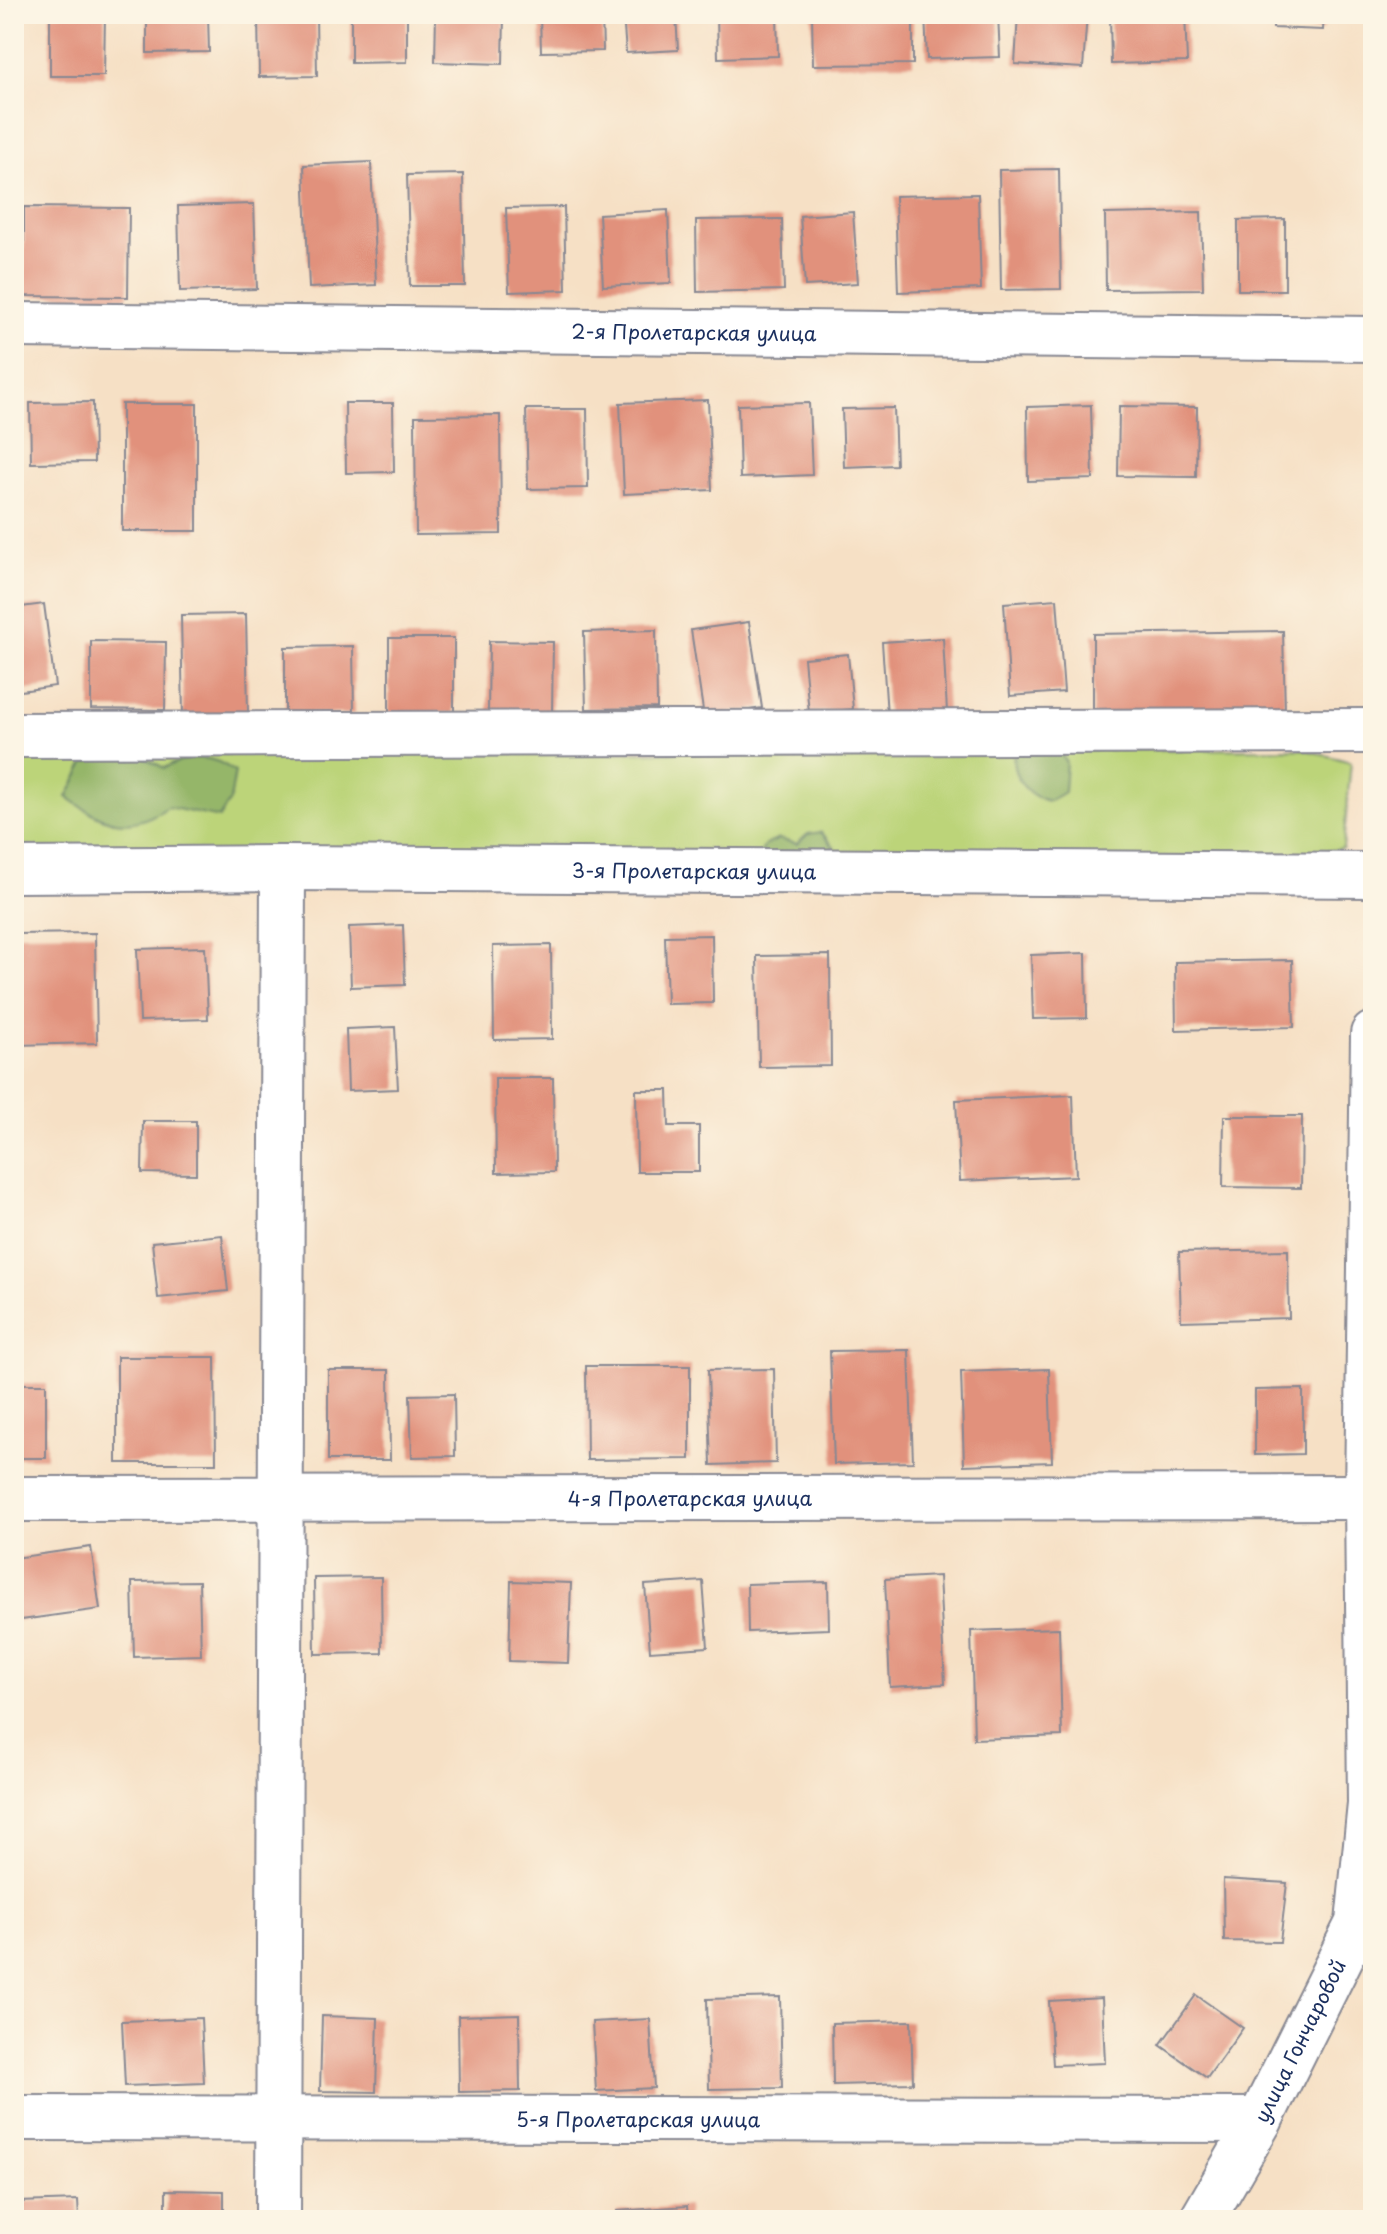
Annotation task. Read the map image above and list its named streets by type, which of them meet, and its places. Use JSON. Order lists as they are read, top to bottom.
{
  "streets": {
    "street": [
      "2-я Пролетарская улица",
      "3-я Пролетарская улица",
      "4-я Пролетарская улица",
      "улица Гончаровой",
      "5-я Пролетарская улица"
    ]
  },
  "crossings": [
    ["4-я Пролетарская улица", "улица Гончаровой"],
    ["улица Гончаровой", "5-я Пролетарская улица"]
  ]
}
